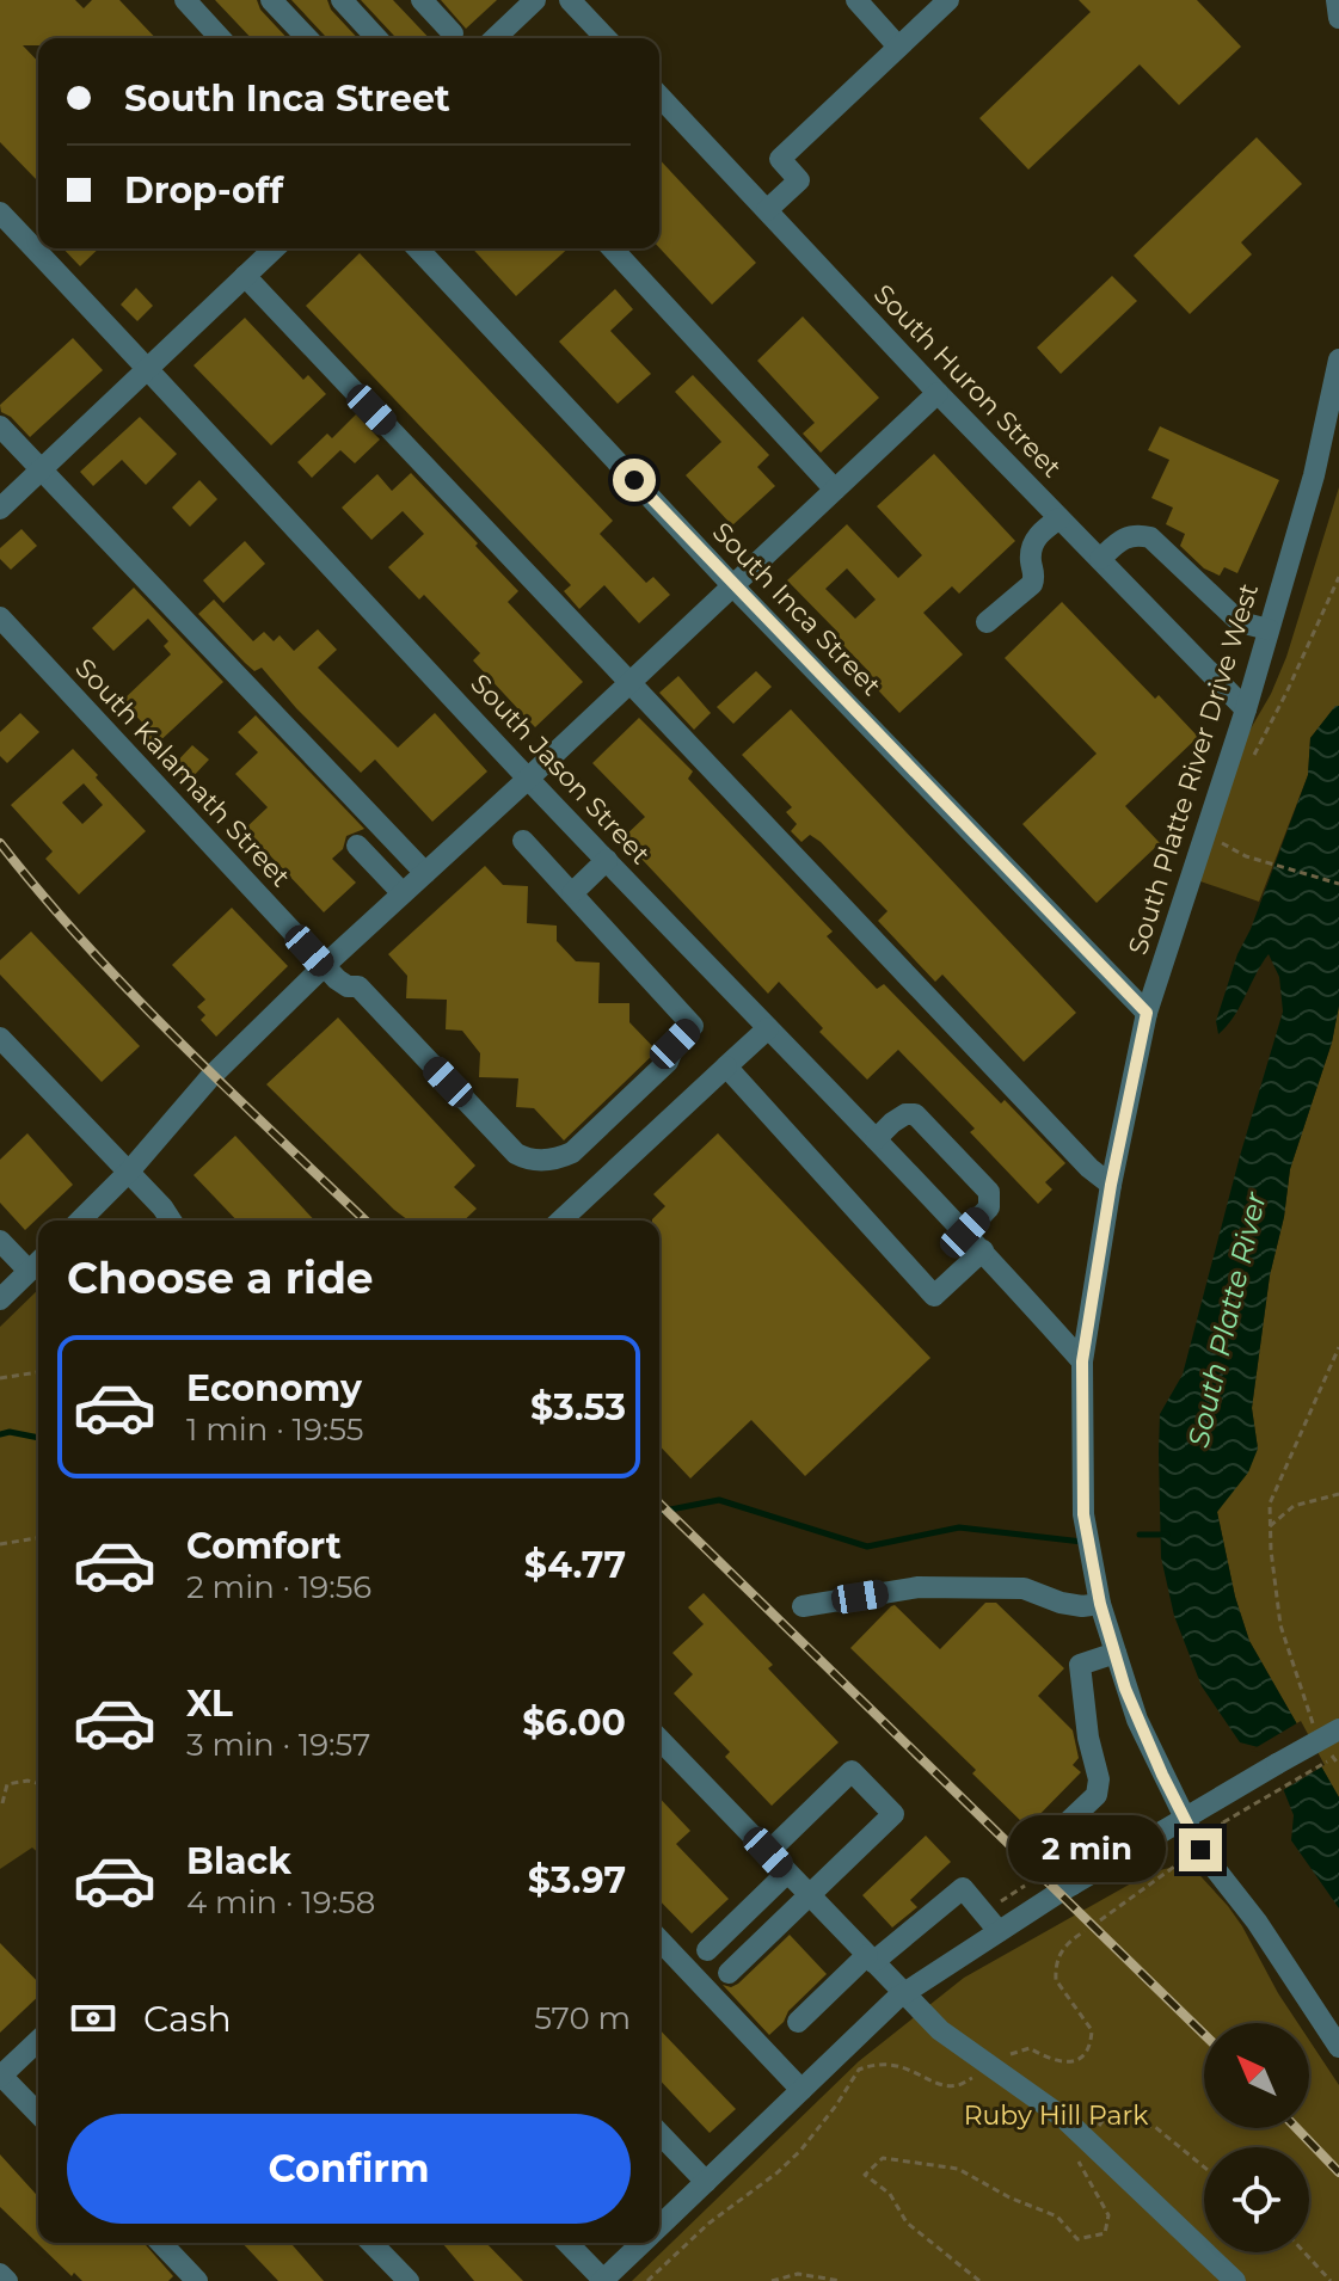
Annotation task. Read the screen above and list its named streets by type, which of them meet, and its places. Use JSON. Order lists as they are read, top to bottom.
{
  "streets": {
    "street": [
      "South Huron Street",
      "South Inca Street",
      "South Jason Street",
      "South Platte River Drive West",
      "South Kalamath Street"
    ]
  },
  "crossings": [
    ["South Huron Street", "South Platte River Drive West"],
    ["South Inca Street", "South Platte River Drive West"],
    ["South Jason Street", "South Platte River Drive West"]
  ],
  "water": ["South Platte River"],
  "parks": ["Ruby Hill Park"],
  "north": "top left",
  "page": {
    "banner": ["South Inca Street", "Drop-off"],
    "heading": "Choose a ride",
    "list": [
      {
        "name": "Economy",
        "note": "1 min · 19:55",
        "value": "$3.53"
      },
      {
        "name": "Comfort",
        "note": "2 min · 19:56",
        "value": "$4.77"
      },
      {
        "name": "XL",
        "note": "3 min · 19:57",
        "value": "$6.00"
      },
      {
        "name": "Black",
        "note": "4 min · 19:58",
        "value": "$3.97"
      }
    ],
    "bubble": "2 min",
    "pay": ["Cash", "570 m"],
    "buttons": "Confirm"
  }
}
